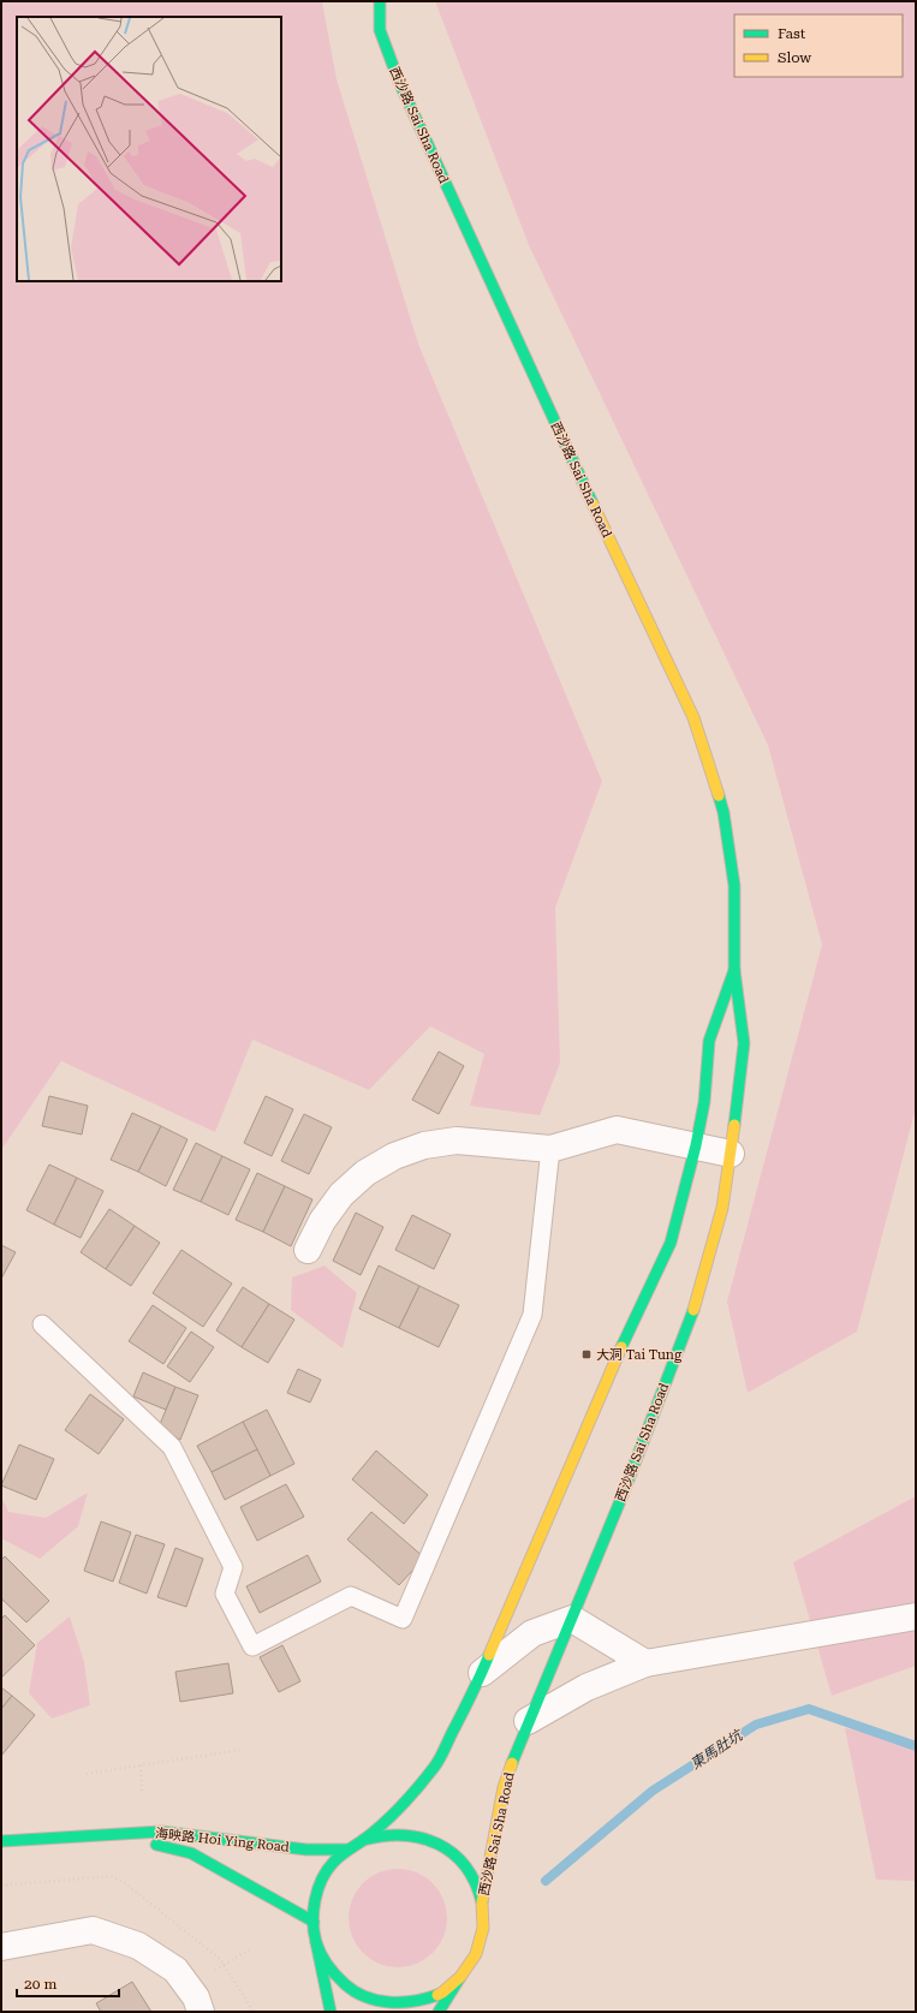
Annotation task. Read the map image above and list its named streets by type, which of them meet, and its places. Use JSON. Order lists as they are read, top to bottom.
{
  "streets": {
    "main road": ["西沙路 Sai Sha Road", "海映路 Hoi Ying Road"]
  },
  "crossings": [
    ["西沙路 Sai Sha Road", "海映路 Hoi Ying Road"]
  ],
  "water": ["東馬肚坑"],
  "places": {
    "transit": ["大洞 Tai Tung"]
  },
  "legend": ["Fast", "Slow"],
  "scale_bar": "20 m"
}
